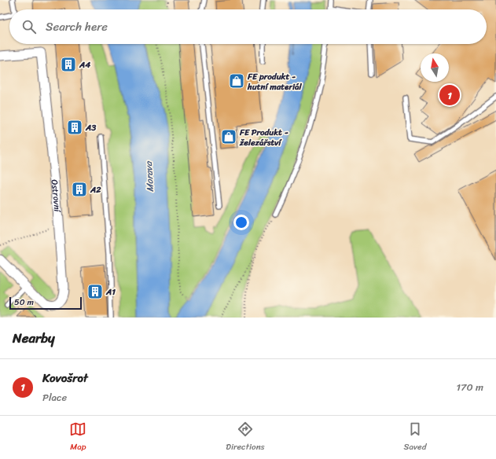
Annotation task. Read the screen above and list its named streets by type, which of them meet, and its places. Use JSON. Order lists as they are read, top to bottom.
{
  "streets": {
    "street": ["Ostrovní"]
  },
  "water": ["Morava"],
  "places": {
    "building": [
      "A4",
      "A3",
      "A2",
      "A1"
    ],
    "shop": ["FE produkt - hutní materiál", "FE Produkt - železářství"]
  },
  "scale_bar": "50 m",
  "north": "top",
  "page": {
    "search": "Search here",
    "pins": "1",
    "scale": "50 m",
    "heading": "Nearby",
    "list": [
      {
        "mark": "1",
        "name": "Kovošrot",
        "note": "Place",
        "value": "170 m"
      }
    ],
    "nav": ["Map", "Directions", "Saved"]
  }
}
